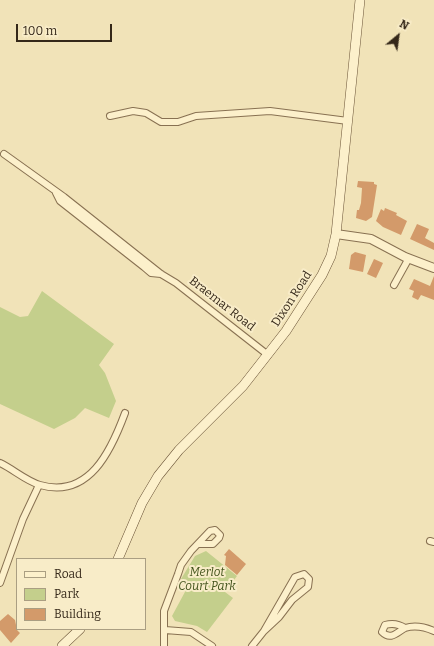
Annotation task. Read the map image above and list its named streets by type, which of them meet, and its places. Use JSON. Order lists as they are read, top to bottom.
{
  "streets": {
    "main road": ["Dixon Road"],
    "street": ["Braemar Road"]
  },
  "crossings": [
    ["Dixon Road", "Braemar Road"]
  ],
  "parks": ["Merlot Court Park"],
  "legend": ["Road", "Park", "Building"],
  "scale_bar": "100 m",
  "north": "top right"
}
